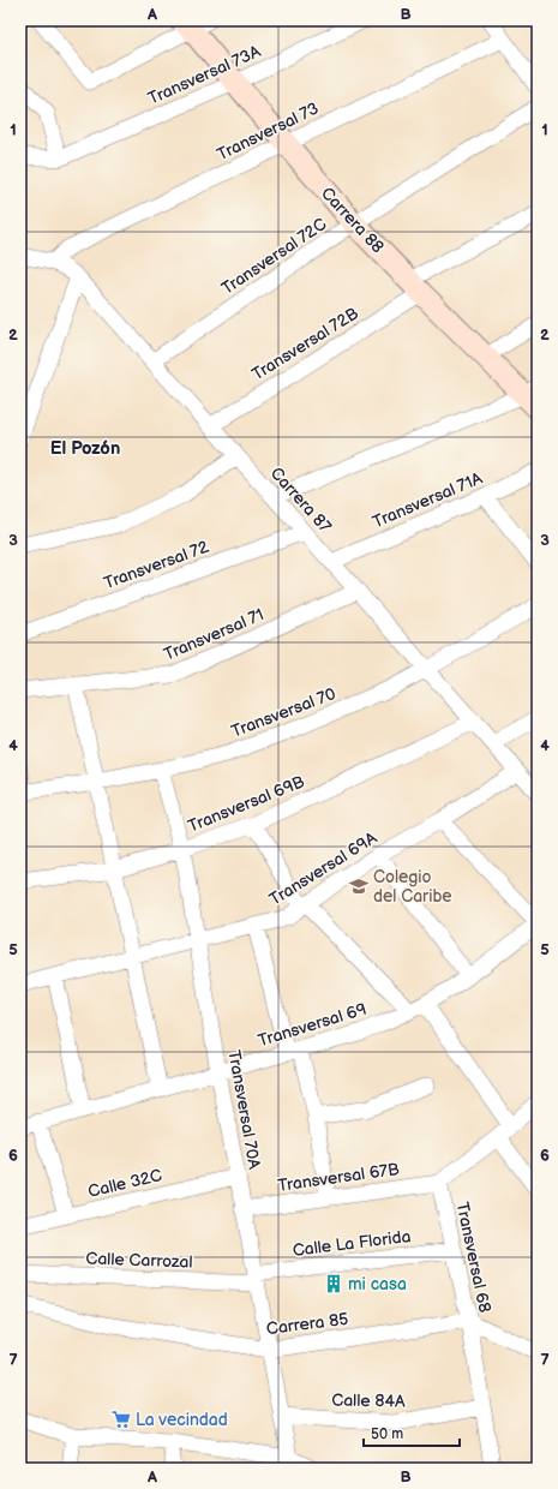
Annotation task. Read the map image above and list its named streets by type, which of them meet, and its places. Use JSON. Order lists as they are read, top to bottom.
{
  "streets": {
    "street": [
      "Transversal 73A",
      "Transversal 73",
      "Carrera 88",
      "Transversal 72C",
      "Transversal 72B",
      "Carrera 87",
      "Transversal 71A",
      "Transversal 72",
      "Transversal 71",
      "Transversal 70",
      "Transversal 69B",
      "Transversal 69A",
      "Transversal 69",
      "Transversal 70A",
      "Transversal 67B",
      "Calle 32C",
      "Calle La Florida",
      "Transversal 68",
      "Calle Carrozal",
      "Carrera 85",
      "Calle 84A"
    ]
  },
  "crossings": [
    ["Transversal 73A", "Carrera 88"],
    ["Transversal 73", "Carrera 88"],
    ["Transversal 73", "Carrera 87"],
    ["Carrera 88", "Transversal 72C"],
    ["Carrera 88", "Transversal 72B"],
    ["Transversal 72C", "Carrera 87"],
    ["Transversal 72B", "Carrera 87"],
    ["Carrera 87", "Transversal 71A"],
    ["Carrera 87", "Transversal 72"],
    ["Carrera 87", "Transversal 71"],
    ["Carrera 87", "Transversal 70"],
    ["Carrera 87", "Transversal 69B"],
    ["Carrera 87", "Transversal 69A"],
    ["Transversal 70", "Transversal 70A"],
    ["Transversal 69B", "Transversal 70A"],
    ["Transversal 69A", "Transversal 70A"],
    ["Transversal 69", "Transversal 70A"],
    ["Transversal 70A", "Transversal 67B"],
    ["Transversal 70A", "Calle 32C"],
    ["Transversal 70A", "Calle La Florida"],
    ["Transversal 70A", "Calle Carrozal"],
    ["Transversal 70A", "Carrera 85"],
    ["Transversal 70A", "Calle 84A"],
    ["Transversal 67B", "Transversal 68"],
    ["Calle La Florida", "Transversal 68"],
    ["Calle La Florida", "Calle Carrozal"],
    ["Transversal 68", "Carrera 85"],
    ["Transversal 68", "Calle 84A"]
  ],
  "districts": ["El Pozón"],
  "places": {
    "school or university": ["Colegio del Caribe"],
    "building": ["mi casa"],
    "supermarket": ["La vecindad"]
  },
  "scale_bar": "50 m",
  "grid": {
    "columns": ["A", "B"],
    "rows": [
      "1",
      "2",
      "3",
      "4",
      "5",
      "6",
      "7"
    ]
  }
}
